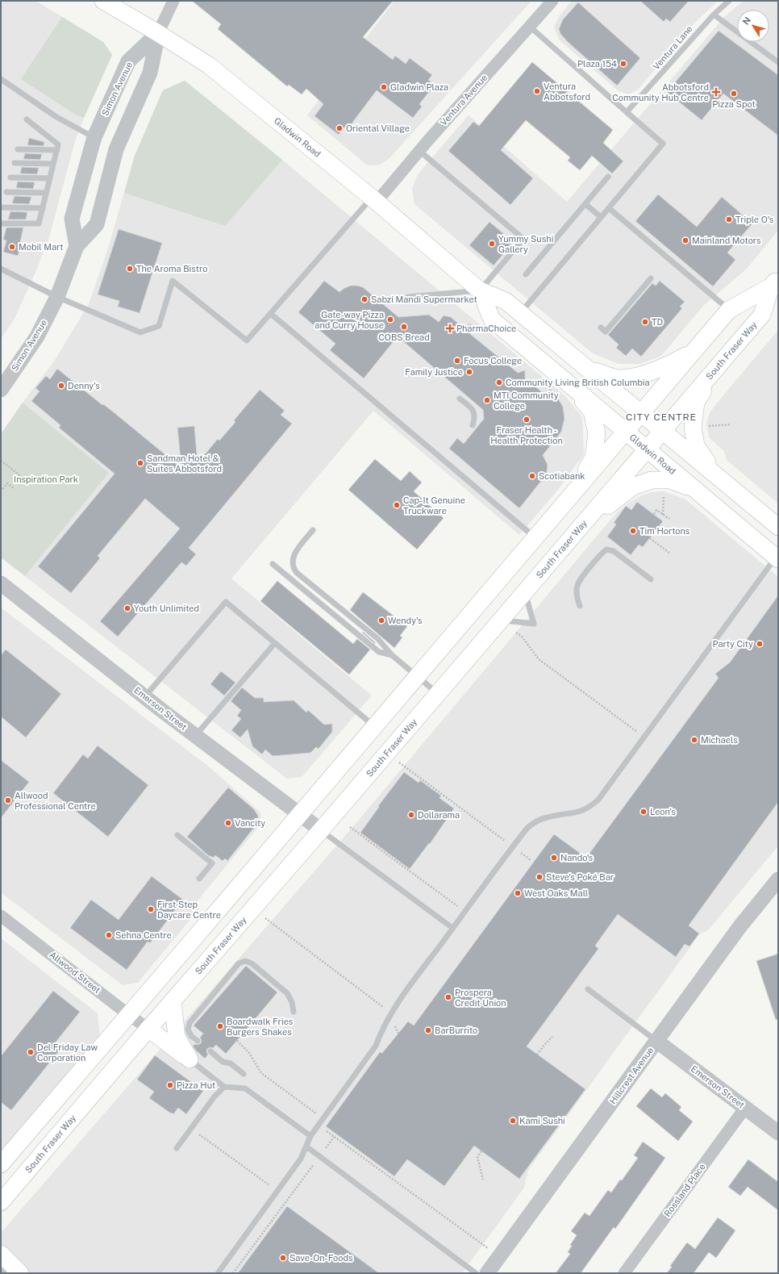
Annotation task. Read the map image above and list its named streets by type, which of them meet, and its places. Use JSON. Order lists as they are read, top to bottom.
{
  "streets": {
    "main road": ["Gladwin Road", "South Fraser Way"],
    "street": [
      "Simon Avenue",
      "Ventura Avenue",
      "Emerson Street",
      "Allwood Street",
      "Hillcrest Avenue",
      "Rossland Place"
    ],
    "lane": ["Ventura Lane"]
  },
  "crossings": [
    ["Simon Avenue", "Gladwin Road"],
    ["Ventura Avenue", "Gladwin Road"],
    ["Gladwin Road", "South Fraser Way"],
    ["South Fraser Way", "Emerson Street"],
    ["South Fraser Way", "Allwood Street"],
    ["Emerson Street", "Hillcrest Avenue"],
    ["Emerson Street", "Rossland Place"]
  ],
  "districts": ["CITY CENTRE"],
  "parks": ["Inspiration Park"],
  "places": {
    "other": [
      "Plaza 154",
      "Gladwin Plaza",
      "Ventura Abbotsford",
      "Pizza Spot",
      "Oriental Village",
      "Triple O's",
      "Mainland Motors",
      "Yummy Sushi Gallery",
      "Mobil Mart",
      "The Aroma Bistro",
      "Sabzi Mandi Supermarket",
      "Gate-way Pizza and Curry House",
      "TD",
      "COBS Bread",
      "Focus College",
      "Family Justice",
      "Community Living British Columbia",
      "Denny's",
      "MTI Community College",
      "Fraser Health - Health Protection",
      "Sandman Hotel & Suites Abbotsford",
      "Scotiabank",
      "Cap-It Genuine Truckware",
      "Tim Hortons",
      "Youth Unlimited",
      "Wendy's",
      "Party City",
      "Michaels",
      "Allwood Professional Centre",
      "Leon's",
      "Dollarama",
      "Vancity",
      "Nando's",
      "Steve's Poké Bar",
      "West Oaks Mall",
      "First Step Daycare Centre",
      "Sehna Centre",
      "Prospera Credit Union",
      "Boardwalk Fries Burgers Shakes",
      "BarBurrito",
      "Del Friday Law Corporation",
      "Pizza Hut",
      "Kami Sushi",
      "Save-On-Foods"
    ],
    "health": ["Abbotsford Community Hub Centre", "PharmaChoice"]
  },
  "north": "top left"
}
